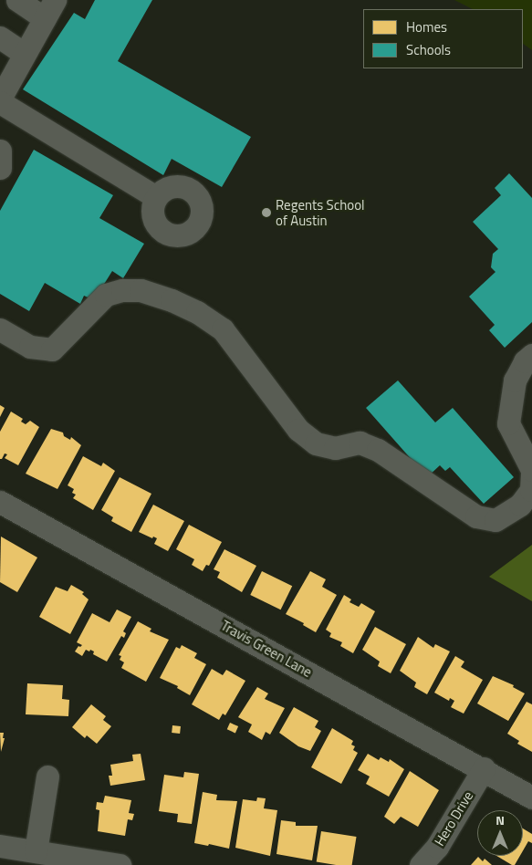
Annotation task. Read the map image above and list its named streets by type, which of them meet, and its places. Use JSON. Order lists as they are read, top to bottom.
{
  "streets": {
    "street": ["Travis Green Lane", "Hero Drive"]
  },
  "crossings": [
    ["Travis Green Lane", "Hero Drive"]
  ],
  "places": ["Regents School of Austin"],
  "legend": ["Homes", "Schools"],
  "north": "top"
}
